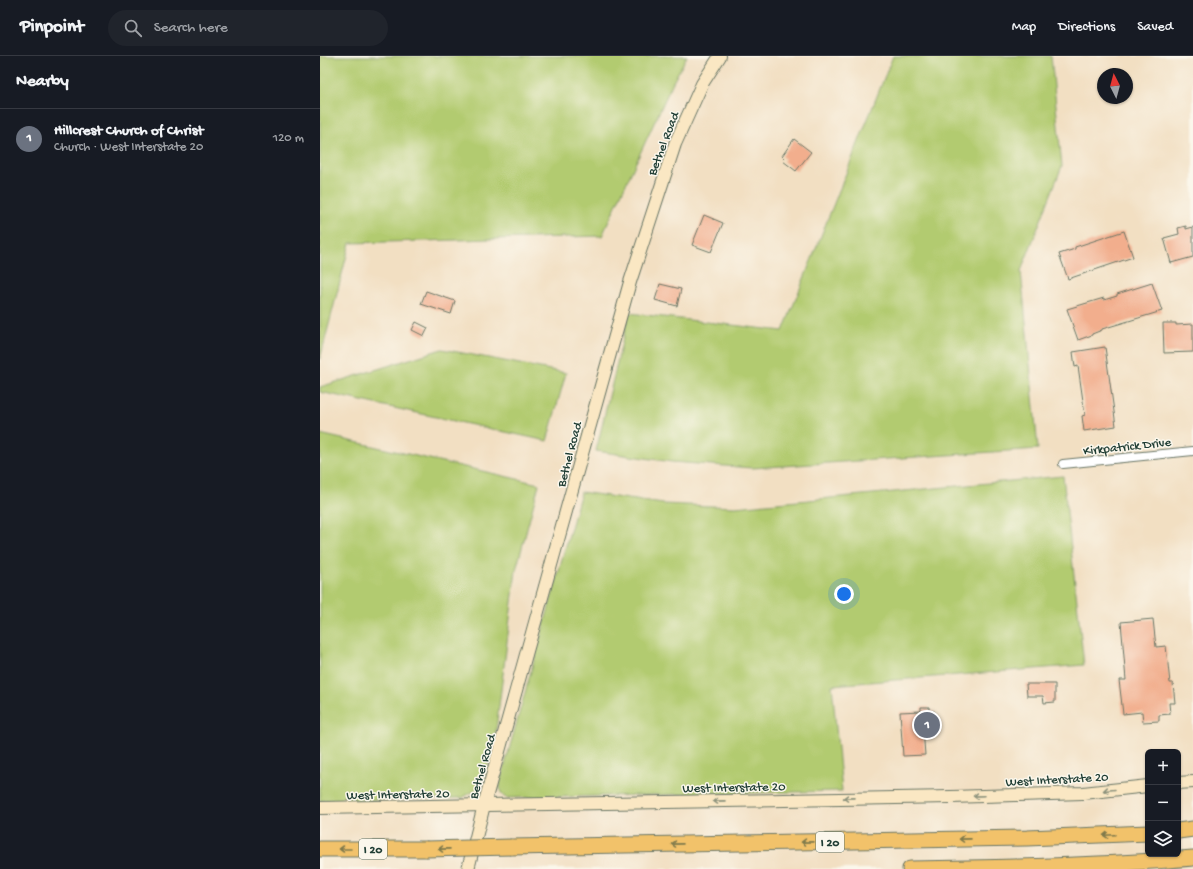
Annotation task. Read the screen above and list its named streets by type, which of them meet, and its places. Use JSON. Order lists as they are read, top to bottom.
{
  "streets": {
    "highway": ["I 20"],
    "main road": ["Bethel Road", "West Interstate 20"],
    "street": ["Kirkpatrick Drive"]
  },
  "crossings": [
    ["Bethel Road", "West Interstate 20"]
  ],
  "one_way": ["West Interstate 20"],
  "north": "top",
  "page": {
    "header": "Pinpoint",
    "search": "Search here",
    "nav": ["Map", "Directions", "Saved"],
    "heading": "Nearby",
    "list": [
      {
        "mark": "1",
        "name": "Hillcrest Church of Christ",
        "note": "Church · West Interstate 20",
        "value": "120 m"
      }
    ],
    "pins": "1",
    "map_buttons": ["+", "−"]
  }
}
